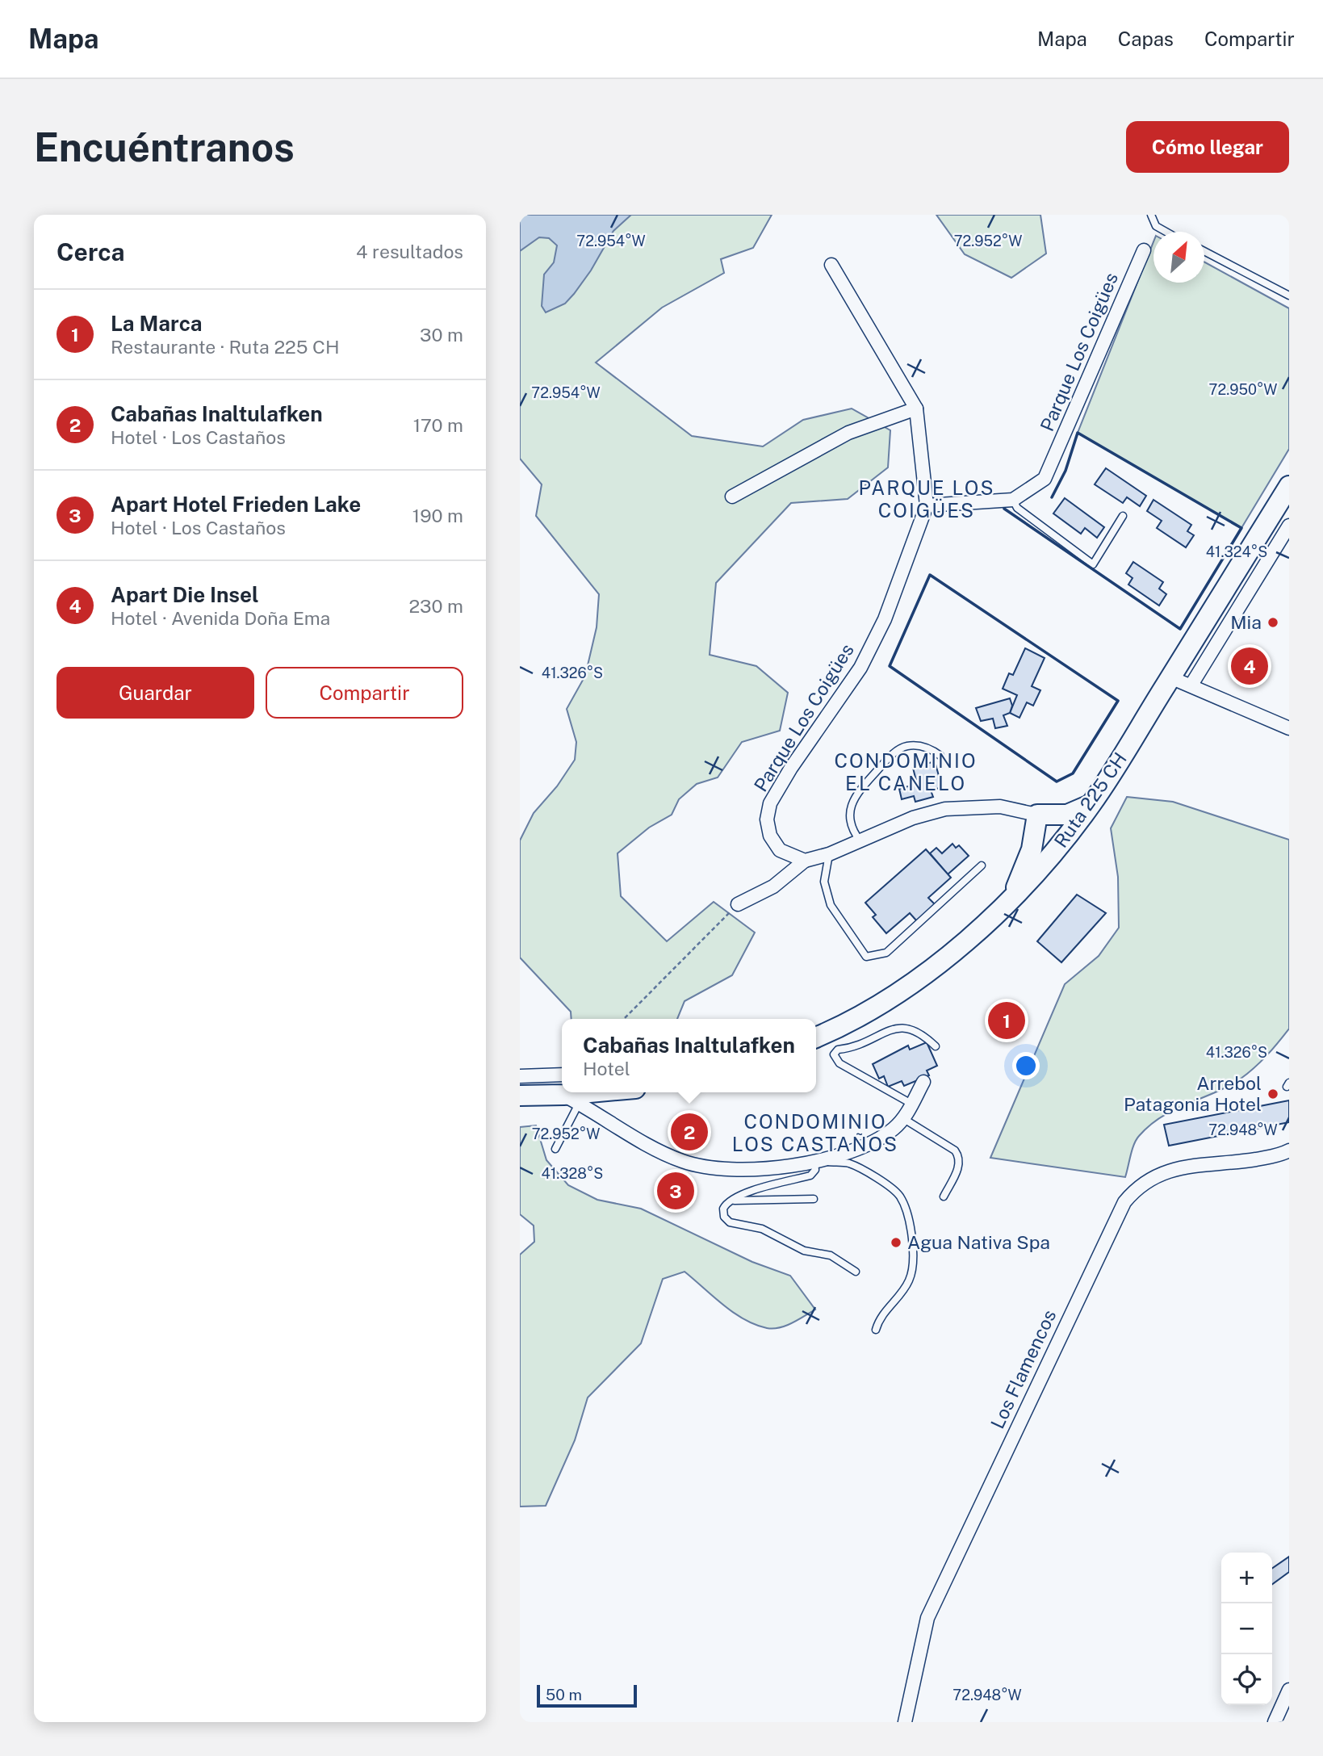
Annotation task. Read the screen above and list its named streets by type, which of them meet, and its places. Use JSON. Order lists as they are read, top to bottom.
{
  "streets": {
    "main road": ["Ruta 225 CH"],
    "street": ["Parque Los Coigües", "Los Flamencos"]
  },
  "districts": ["PARQUE LOS COIGÜES", "CONDOMINIO EL CANELO", "CONDOMINIO LOS CASTAÑOS"],
  "places": ["Mia", "Arrebol Patagonia Hotel", "Agua Nativa Spa"],
  "scale_bar": "50 m",
  "north": "top right",
  "page": {
    "header": "Mapa",
    "nav": ["Mapa", "Capas", "Compartir"],
    "buttons": [
      "Cómo llegar",
      ["Guardar", "Compartir"]
    ],
    "title": "Encuéntranos",
    "heading": ["Cerca", "4 resultados"],
    "list": [
      {
        "mark": "1",
        "name": "La Marca",
        "note": "Restaurante · Ruta 225 CH",
        "value": "30 m"
      },
      {
        "mark": "2",
        "name": "Cabañas Inaltulafken",
        "note": "Hotel · Los Castaños",
        "value": "170 m"
      },
      {
        "mark": "3",
        "name": "Apart Hotel Frieden Lake",
        "note": "Hotel · Los Castaños",
        "value": "190 m"
      },
      {
        "mark": "4",
        "name": "Apart Die Insel",
        "note": "Hotel · Avenida Doña Ema",
        "value": "230 m"
      }
    ],
    "pins": [
      "4",
      "1",
      "2",
      "3"
    ],
    "popup": ["Cabañas Inaltulafken", "Hotel"],
    "map_buttons": ["+", "−"],
    "scale": "50 m"
  },
  "coordinates": [
    "72.954°W",
    "72.952°W",
    "72.950°W",
    "41.324°S",
    "41.326°S",
    "72.948°W",
    "41.328°S"
  ]
}
